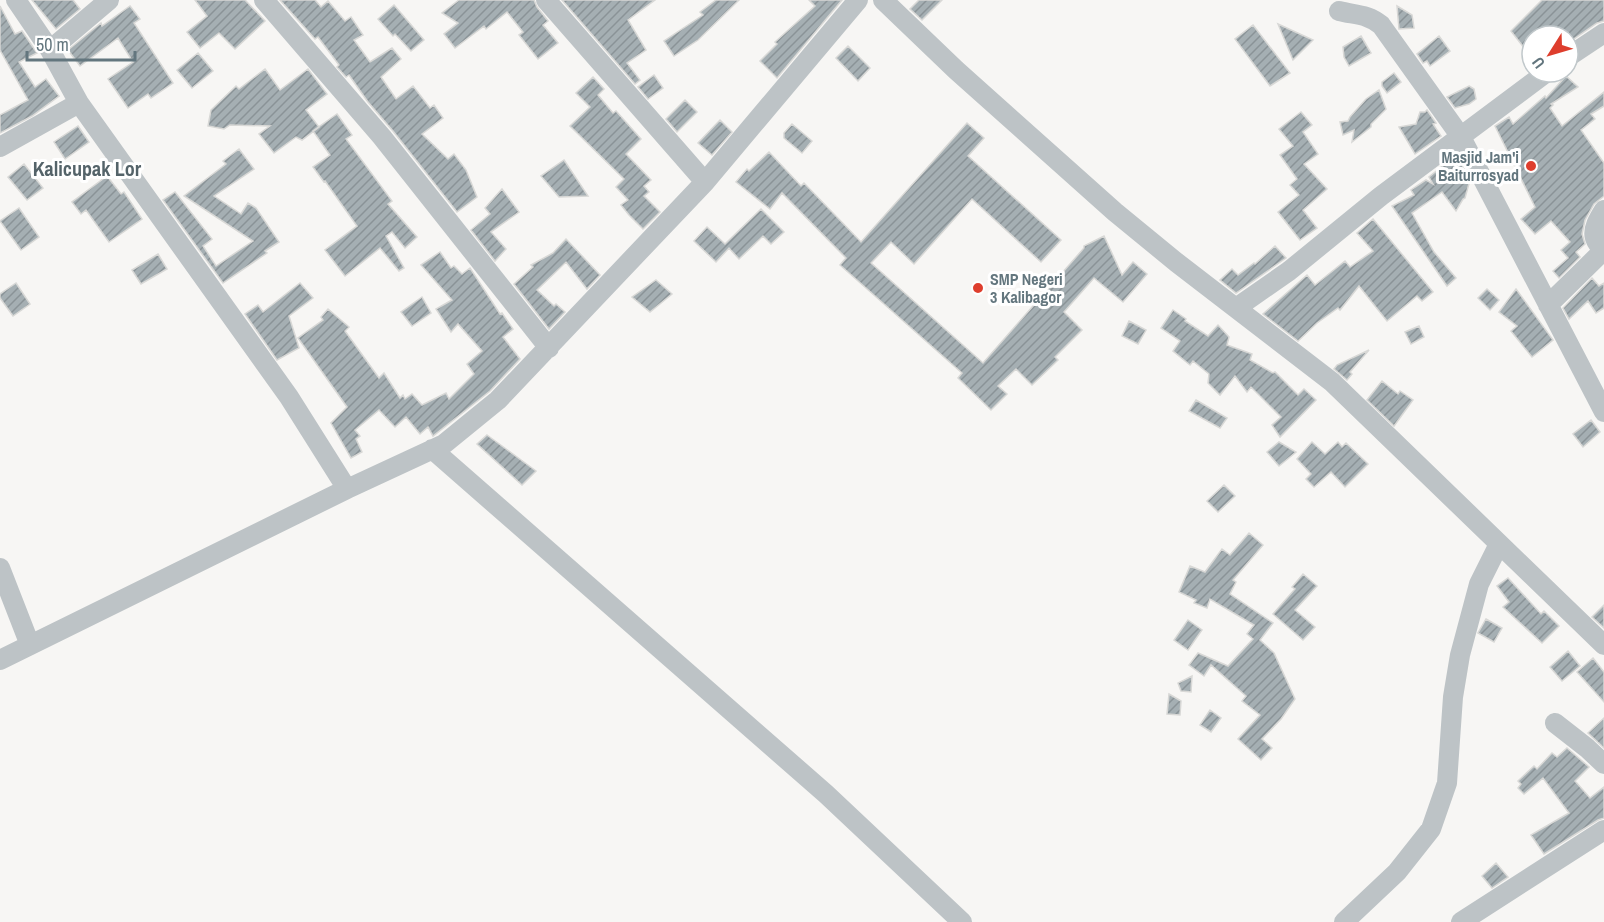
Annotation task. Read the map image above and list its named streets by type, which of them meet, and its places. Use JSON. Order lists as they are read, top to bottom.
{
  "districts": ["Kalicupak Lor"],
  "places": ["Masjid Jam'i Baiturrosyad", "SMP Negeri 3 Kalibagor"],
  "scale_bar": "50 m",
  "north": "bottom left"
}
